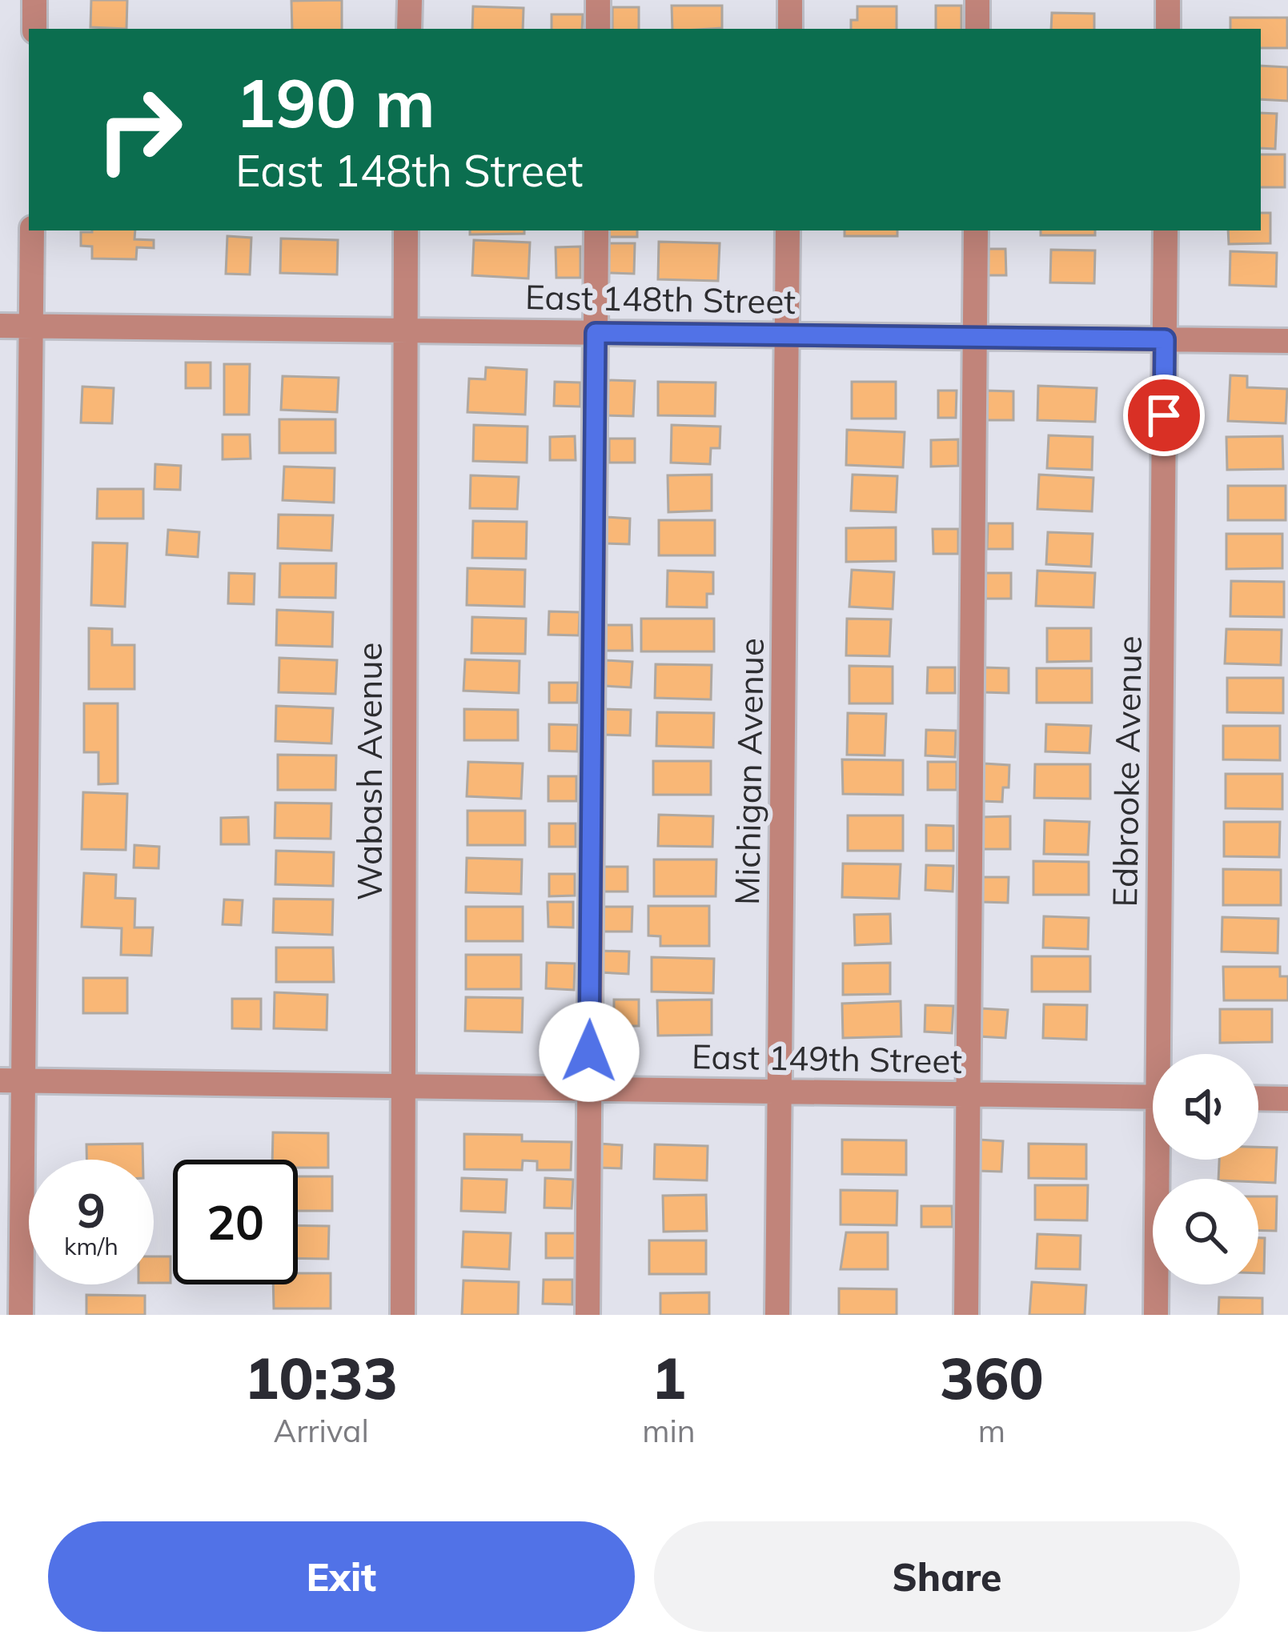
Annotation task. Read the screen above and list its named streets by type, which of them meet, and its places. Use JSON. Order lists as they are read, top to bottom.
{
  "streets": {
    "street": [
      "East 148th Street",
      "Wabash Avenue",
      "Michigan Avenue",
      "Edbrooke Avenue",
      "East 149th Street"
    ]
  },
  "crossings": [
    ["East 148th Street", "Wabash Avenue"],
    ["East 148th Street", "Michigan Avenue"],
    ["East 148th Street", "Edbrooke Avenue"],
    ["Wabash Avenue", "East 149th Street"],
    ["Michigan Avenue", "East 149th Street"]
  ],
  "page": {
    "turn": ["190 m", "East 148th Street"],
    "speed": "9 km/h",
    "limit": "20",
    "eta": [
      "10:33",
      "Arrival",
      "1",
      "min",
      "360",
      "m"
    ],
    "buttons": ["Exit", "Share"]
  }
}
